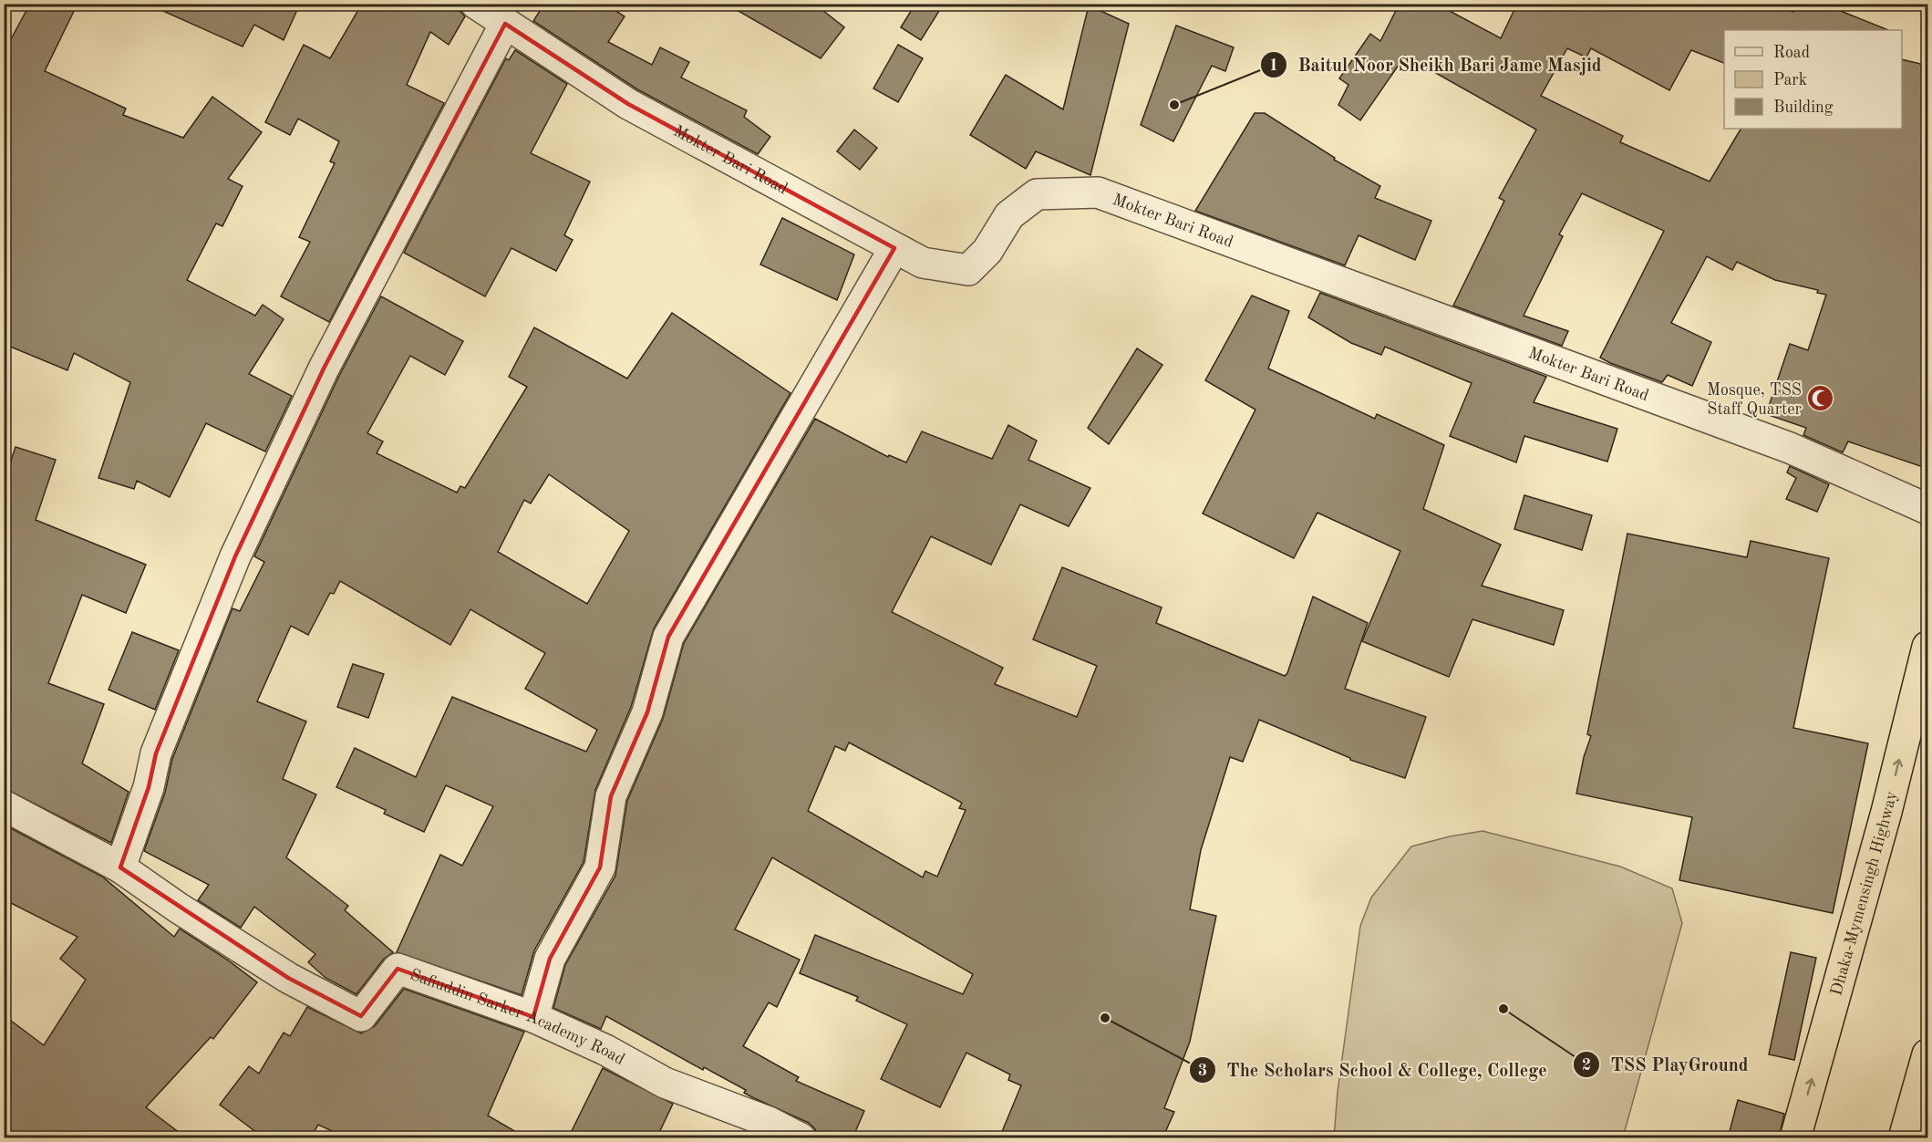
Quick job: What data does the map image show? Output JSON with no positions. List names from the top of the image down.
{
  "streets": {
    "highway": ["Dhaka-Mymensingh Highway"],
    "street": ["Mokter Bari Road", "Safiuddin Sarker Academy Road"]
  },
  "one_way": ["Dhaka-Mymensingh Highway"],
  "places": {
    "other": ["Baitul Noor Sheikh Bari Jame Masjid", "TSS PlayGround", "The Scholars School & College, College"],
    "mosque": ["Mosque, TSS Staff Quarter"]
  },
  "legend": ["Road", "Park", "Building"]
}
